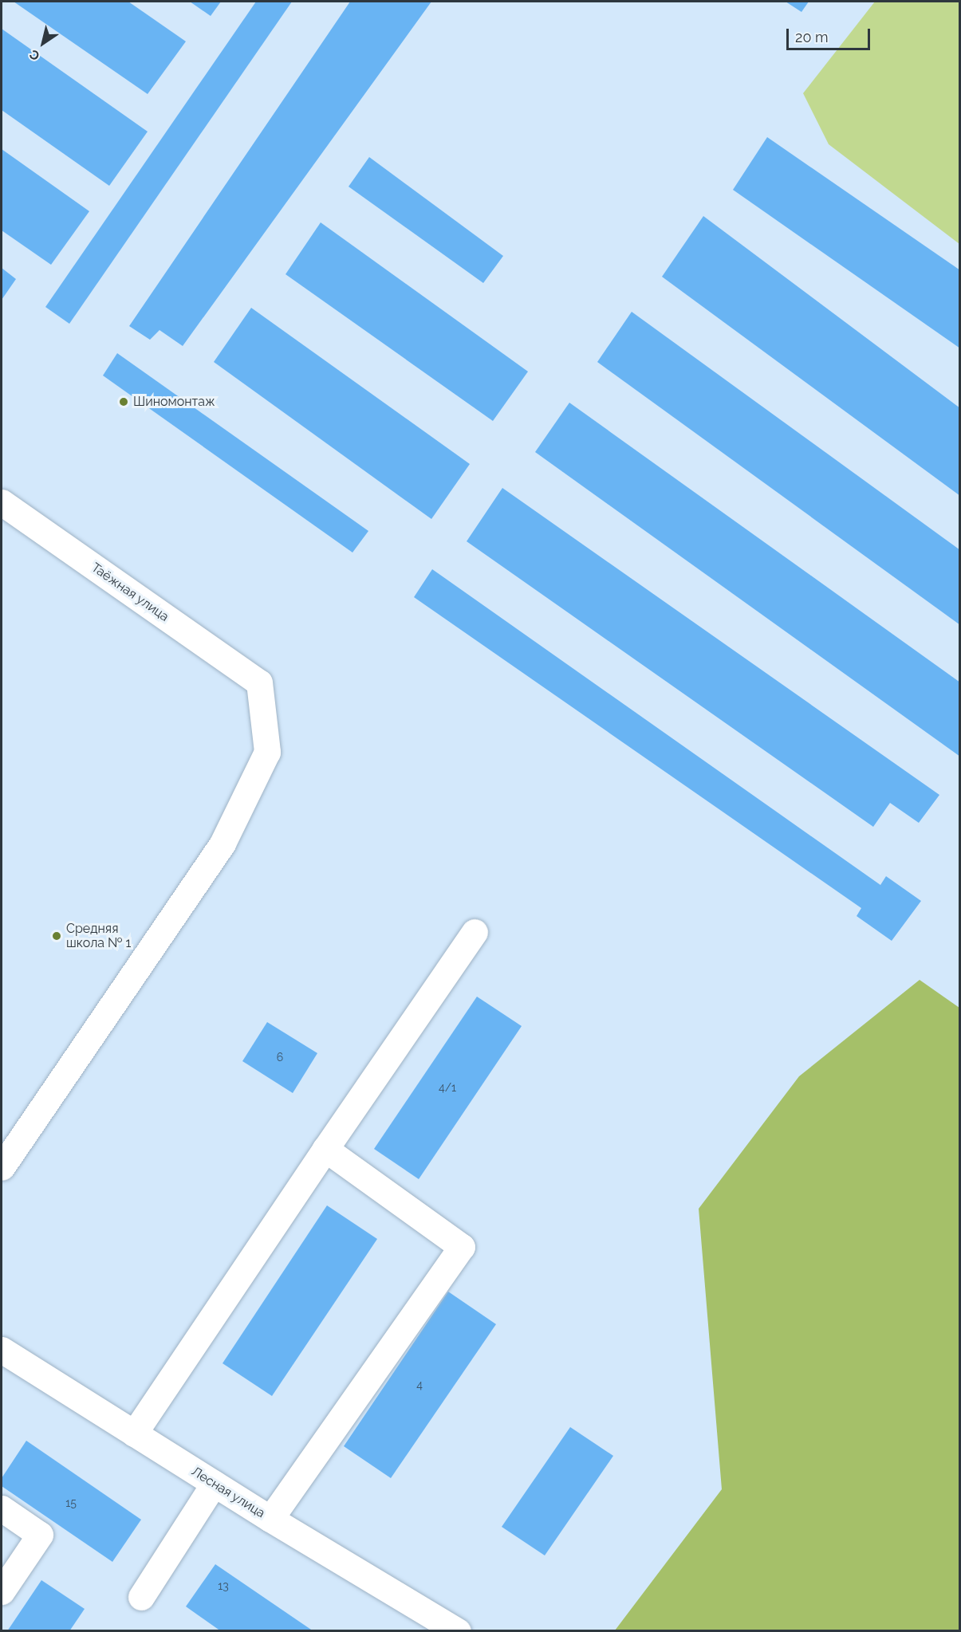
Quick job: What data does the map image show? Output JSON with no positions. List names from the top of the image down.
{
  "streets": {
    "street": ["Таёжная улица", "Лесная улица"]
  },
  "places": ["Шиномонтаж", "Средняя школа № 1"],
  "house_numbers": [
    "6",
    "4/1",
    "4",
    "15",
    "13"
  ],
  "scale_bar": "20 m",
  "north": "bottom left"
}
